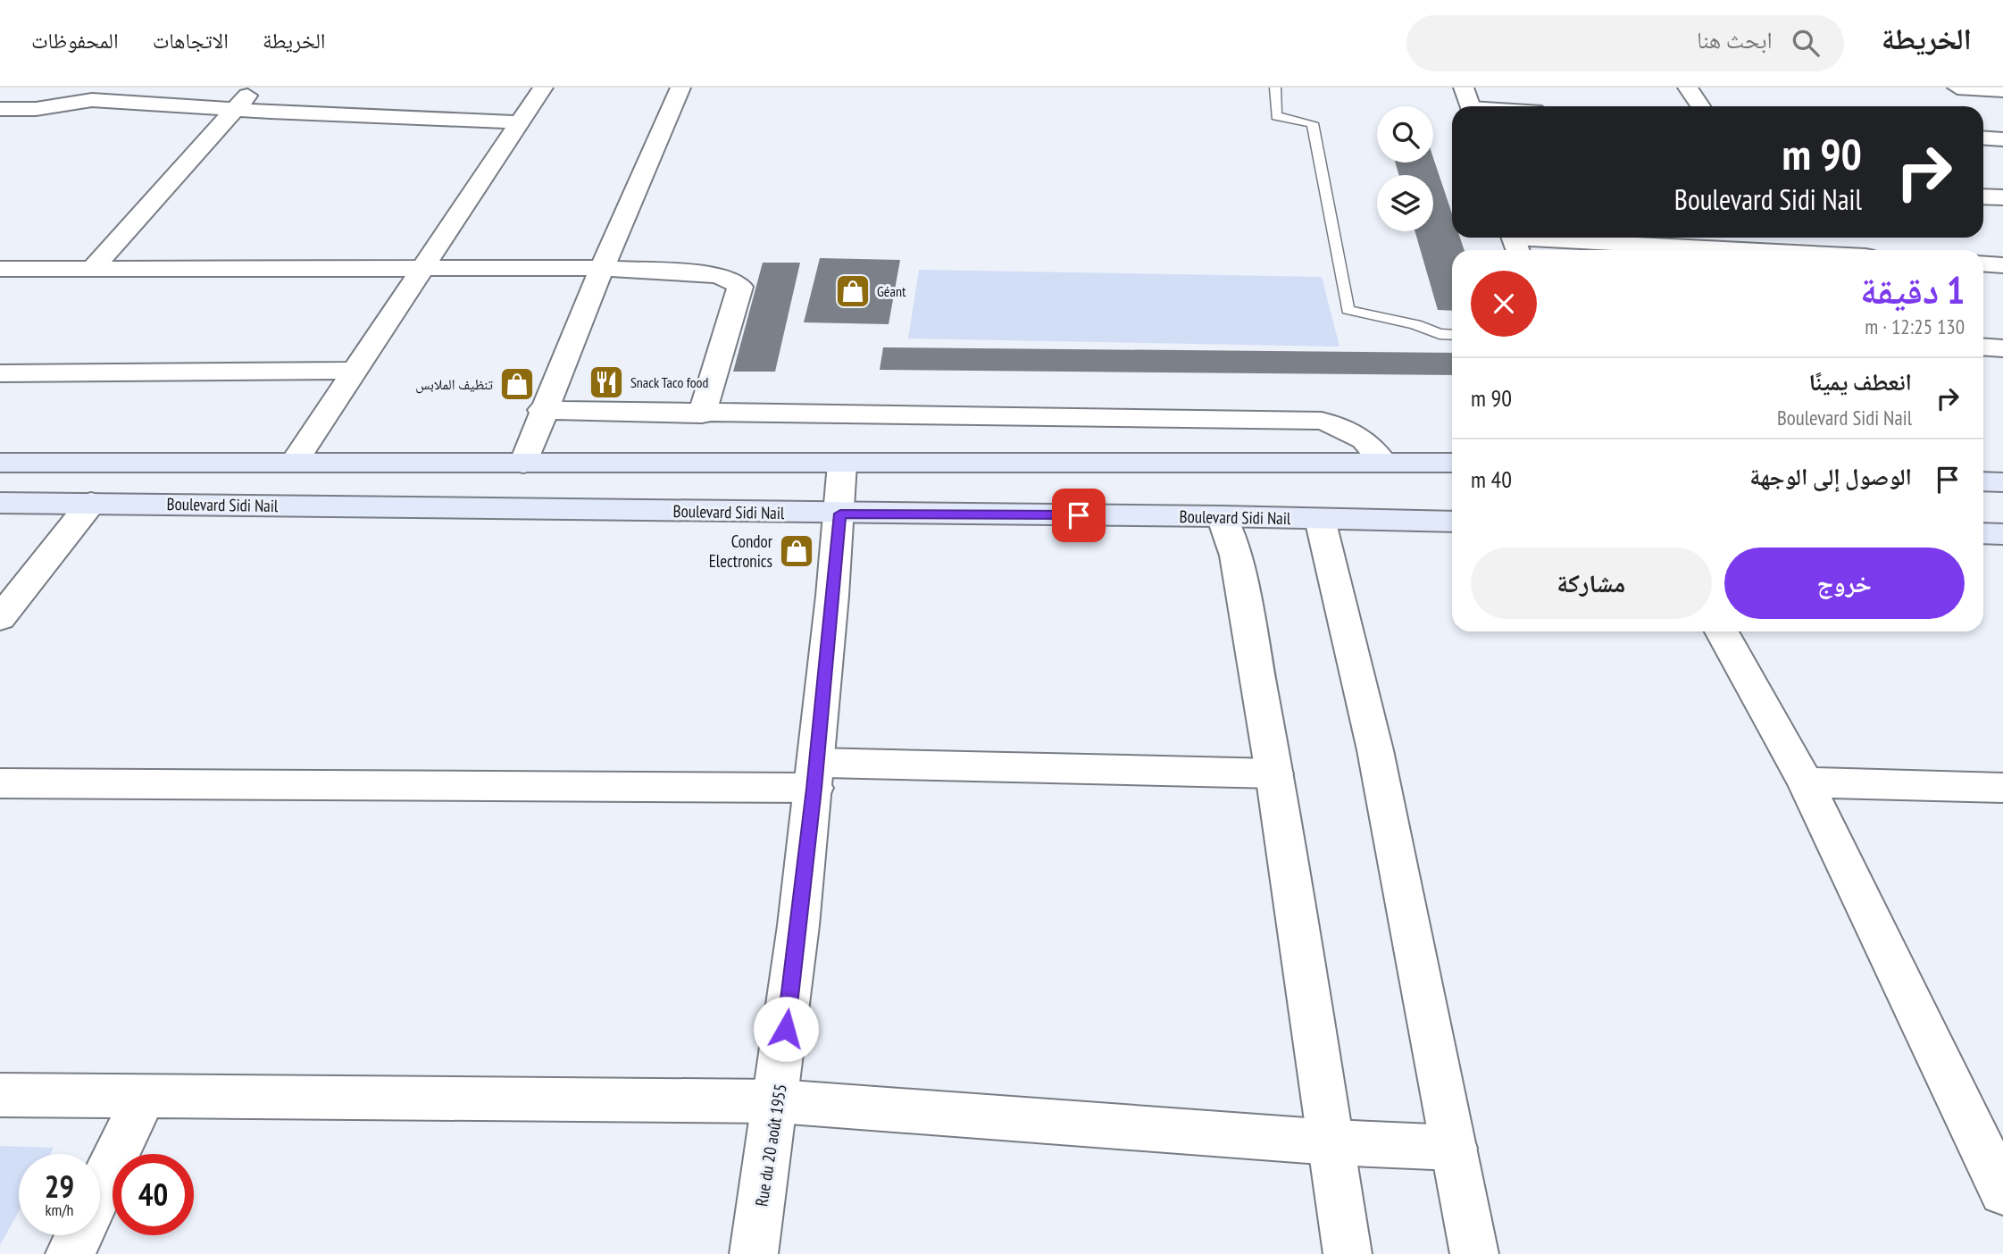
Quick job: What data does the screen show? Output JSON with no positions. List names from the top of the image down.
{
  "streets": {
    "main road": ["Boulevard Sidi Nail"],
    "street": ["Rue du 20 août 1955"]
  },
  "crossings": [
    ["Boulevard Sidi Nail", "Rue du 20 août 1955"]
  ],
  "places": {
    "shop": ["Géant", "تنظيف الملابس", "Condor Electronics"],
    "restaurant": ["Snack Taco food"]
  },
  "page": {
    "header": "الخريطة",
    "search": "ابحث هنا",
    "nav": ["الخريطة", "الاتجاهات", "المحفوظات"],
    "turn": ["90 m", "Boulevard Sidi Nail"],
    "heading": ["1 دقيقة", "130 m · 12:25"],
    "list": [
      {
        "name": "انعطف يمينًا",
        "note": "Boulevard Sidi Nail",
        "value": "90 m"
      },
      {
        "name": "الوصول إلى الوجهة",
        "value": "40 m"
      }
    ],
    "buttons": ["خروج", "مشاركة"],
    "speed": "29 km/h",
    "limit": "40"
  }
}
